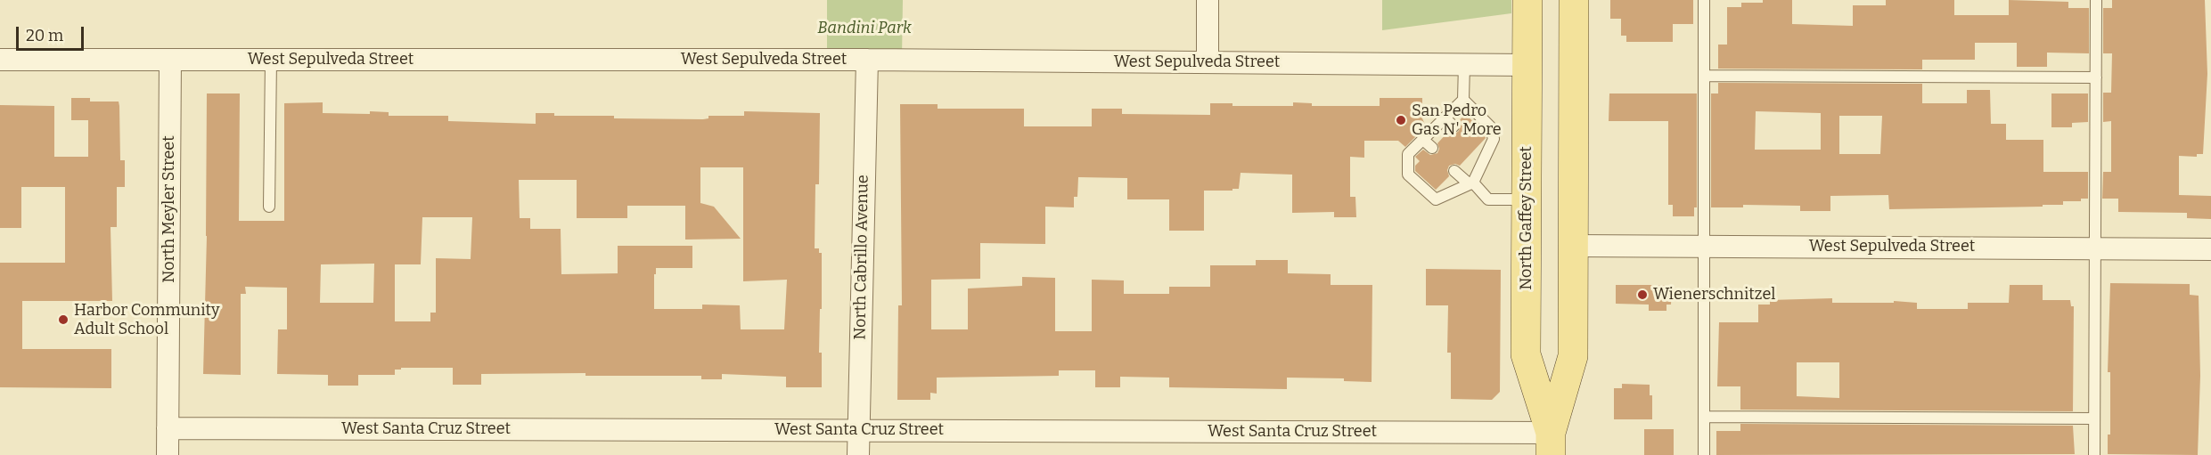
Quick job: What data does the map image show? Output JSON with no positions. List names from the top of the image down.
{
  "streets": {
    "main road": ["North Gaffey Street"],
    "street": [
      "West Sepulveda Street",
      "North Meyler Street",
      "North Cabrillo Avenue",
      "West Santa Cruz Street"
    ]
  },
  "crossings": [
    ["West Sepulveda Street", "North Meyler Street"],
    ["West Sepulveda Street", "North Gaffey Street"],
    ["West Sepulveda Street", "North Cabrillo Avenue"],
    ["North Meyler Street", "West Santa Cruz Street"],
    ["North Gaffey Street", "West Santa Cruz Street"],
    ["North Cabrillo Avenue", "West Santa Cruz Street"]
  ],
  "parks": ["Bandini Park"],
  "places": ["San Pedro Gas N' More", "Wienerschnitzel", "Harbor Community Adult School"],
  "scale_bar": "20 m"
}
